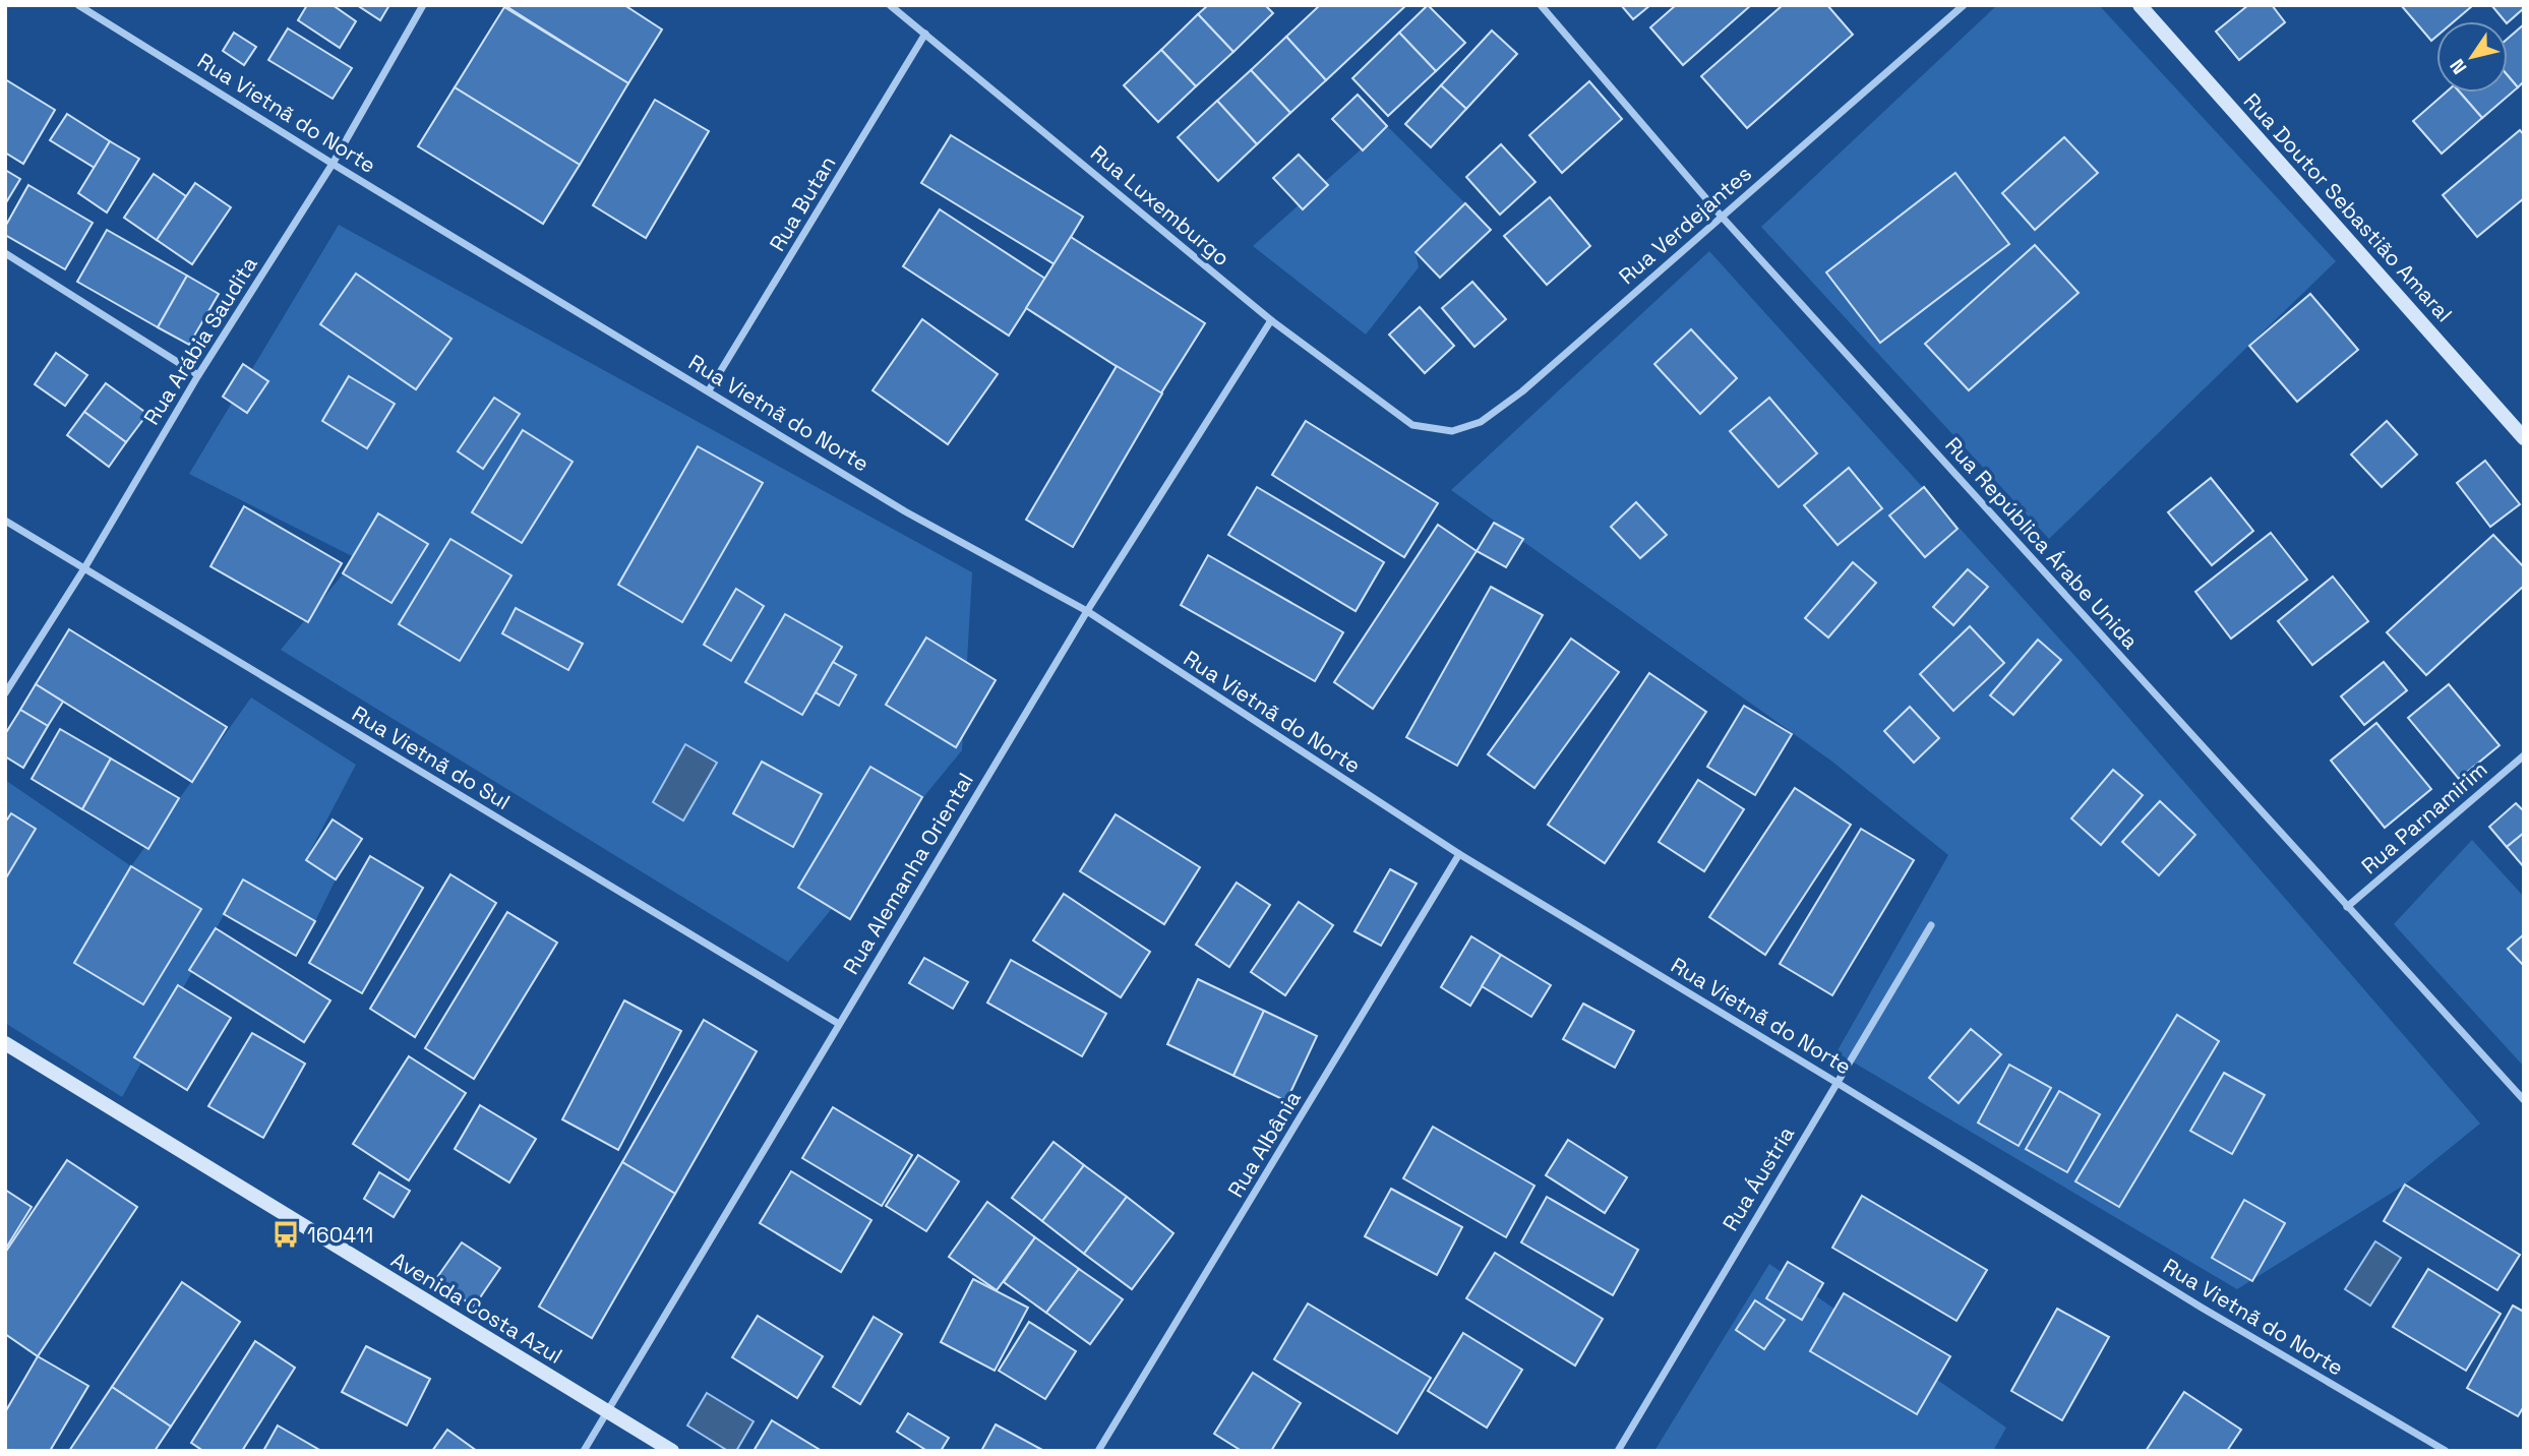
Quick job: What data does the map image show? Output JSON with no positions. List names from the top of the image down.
{
  "streets": {
    "street": [
      "Rua Vietnã do Norte",
      "Rua Butan",
      "Rua Luxemburgo",
      "Rua Doutor Sebastião Amaral",
      "Rua Verdejantes",
      "Rua Arábia Saudita",
      "Rua República Árabe Unida",
      "Rua Vietnã do Sul",
      "Rua Parnamirim",
      "Rua Alemanha Oriental",
      "Rua Albânia",
      "Rua Áustria",
      "Avenida Costa Azul"
    ]
  },
  "crossings": [
    ["Rua Vietnã do Norte", "Rua Butan"],
    ["Rua Vietnã do Norte", "Rua Arábia Saudita"],
    ["Rua Vietnã do Norte", "Rua Alemanha Oriental"],
    ["Rua Vietnã do Norte", "Rua Albânia"],
    ["Rua Vietnã do Norte", "Rua Áustria"],
    ["Rua Butan", "Rua Luxemburgo"],
    ["Rua Luxemburgo", "Rua Verdejantes"],
    ["Rua Luxemburgo", "Rua Alemanha Oriental"],
    ["Rua Verdejantes", "Rua República Árabe Unida"],
    ["Rua Arábia Saudita", "Rua Vietnã do Sul"],
    ["Rua República Árabe Unida", "Rua Parnamirim"],
    ["Rua Vietnã do Sul", "Rua Alemanha Oriental"],
    ["Rua Alemanha Oriental", "Avenida Costa Azul"]
  ],
  "places": {
    "bus stop": ["160411"]
  },
  "north": "bottom left"
}
